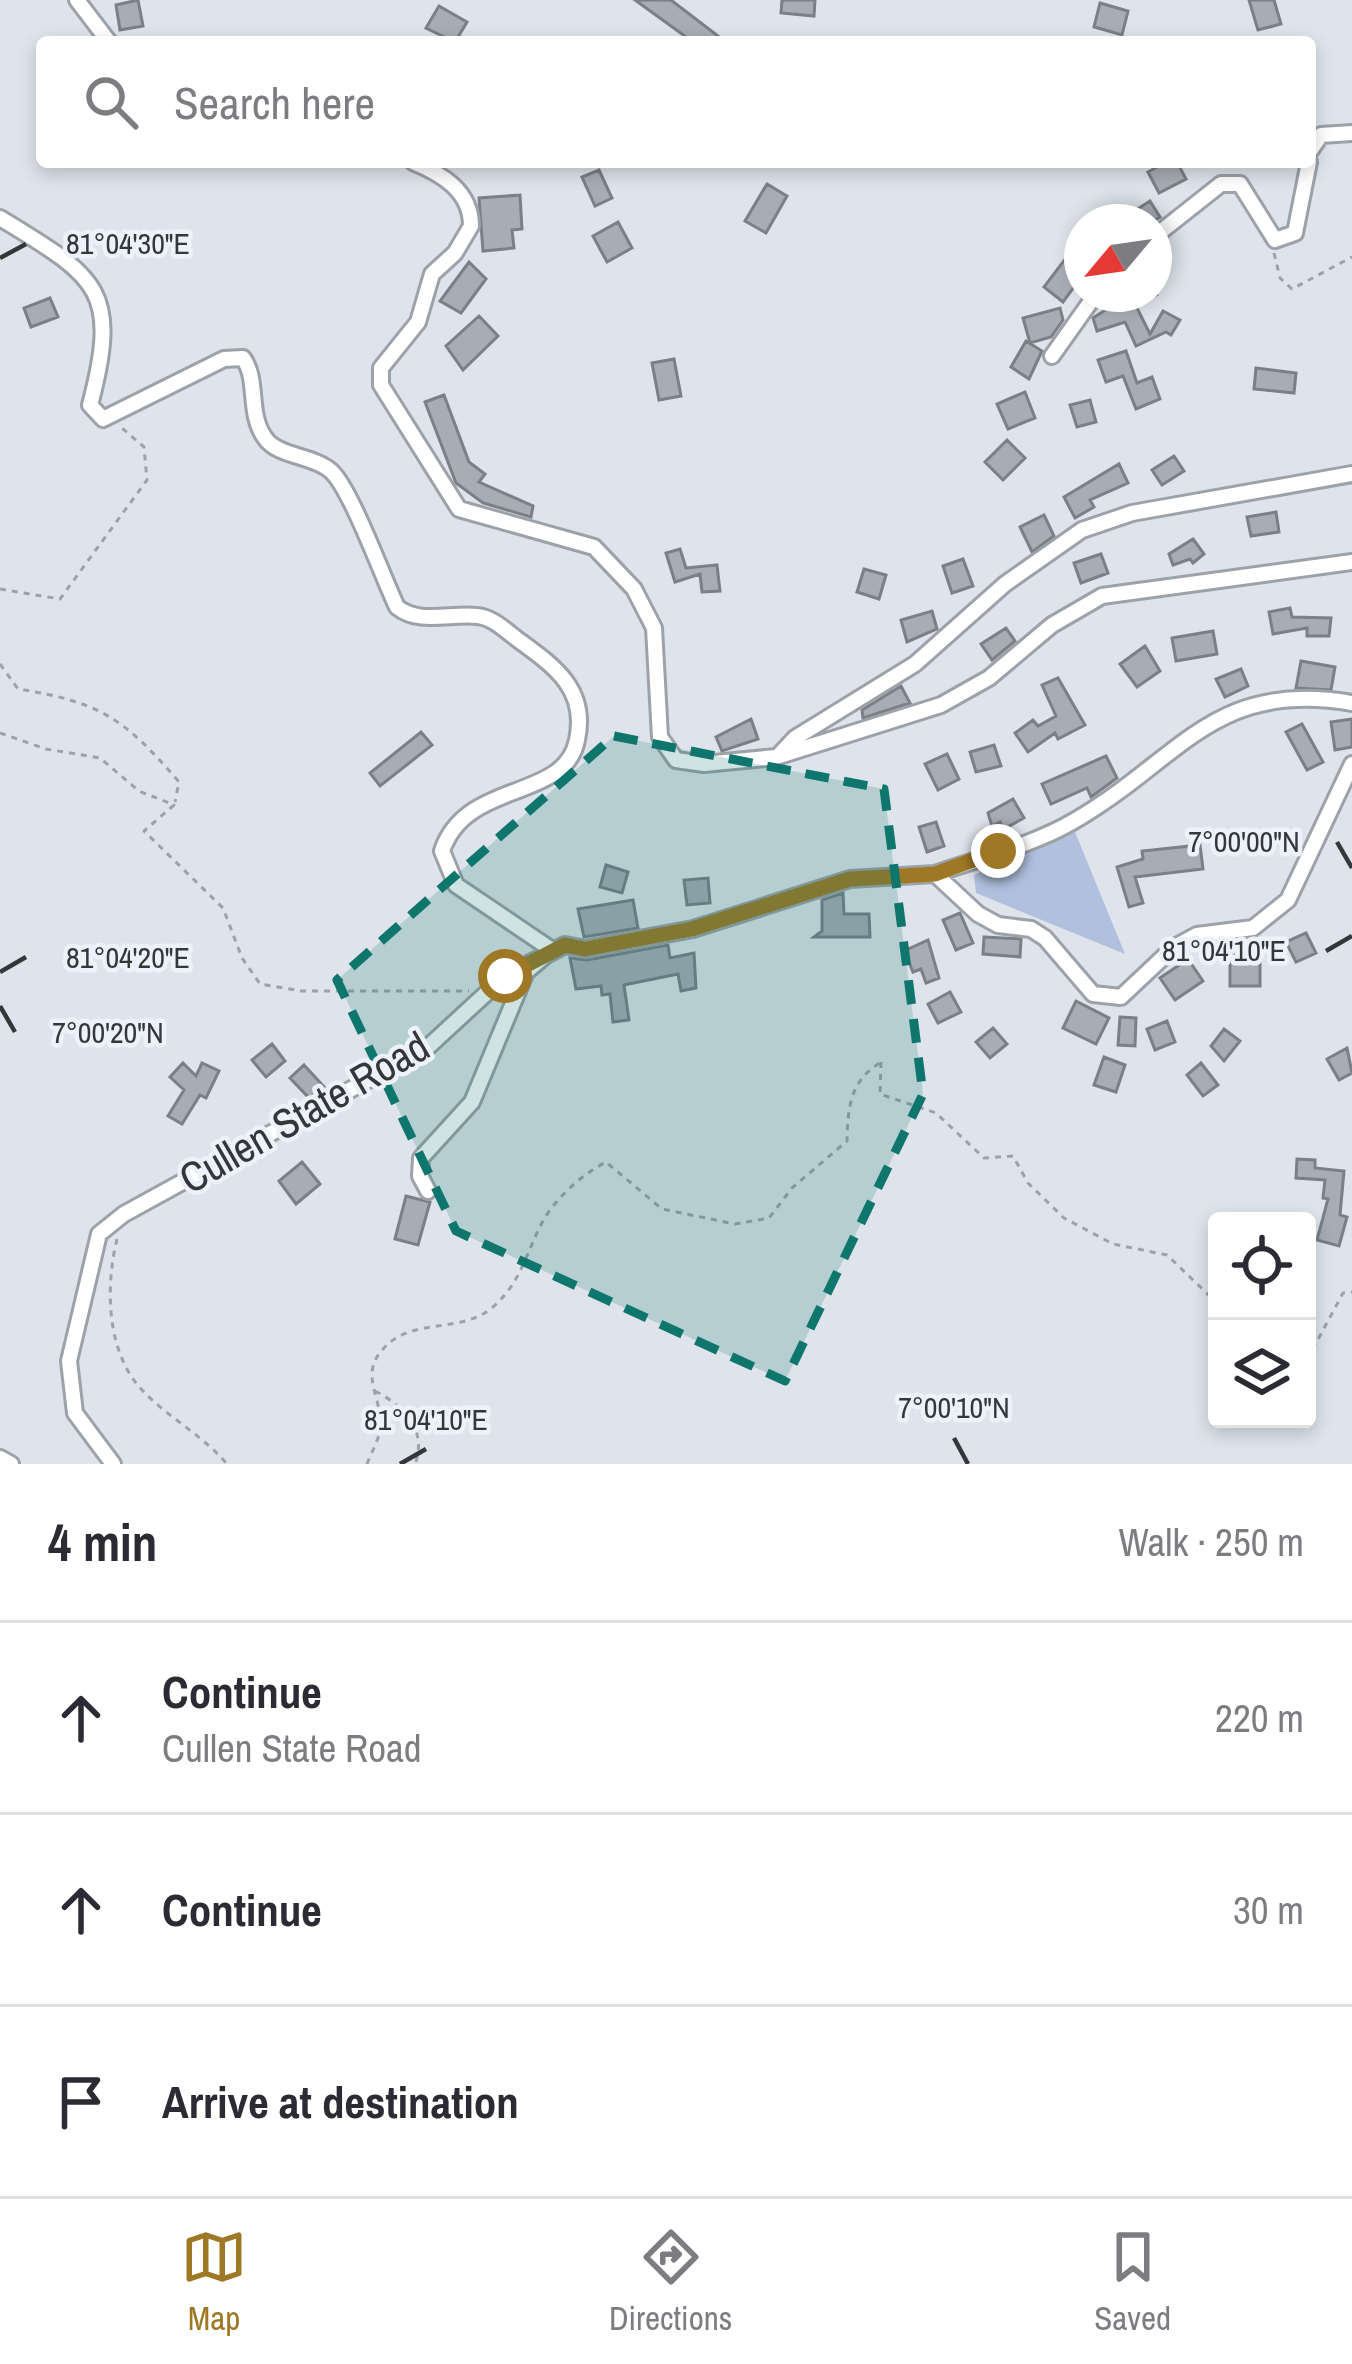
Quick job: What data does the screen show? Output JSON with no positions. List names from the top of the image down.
{
  "streets": {
    "street": ["Cullen State Road"]
  },
  "north": "bottom left",
  "page": {
    "search": "Search here",
    "heading": ["4 min", "Walk · 250 m"],
    "list": [
      ["Continue", "Cullen State Road", "220 m"],
      ["Continue", "30 m"],
      "Arrive at destination"
    ],
    "nav": ["Map", "Directions", "Saved"]
  },
  "coordinates": [
    "81°04'30\"E",
    "7°00'00\"N",
    "81°04'10\"E",
    "81°04'20\"E",
    "7°00'20\"N",
    "7°00'10\"N"
  ]
}
